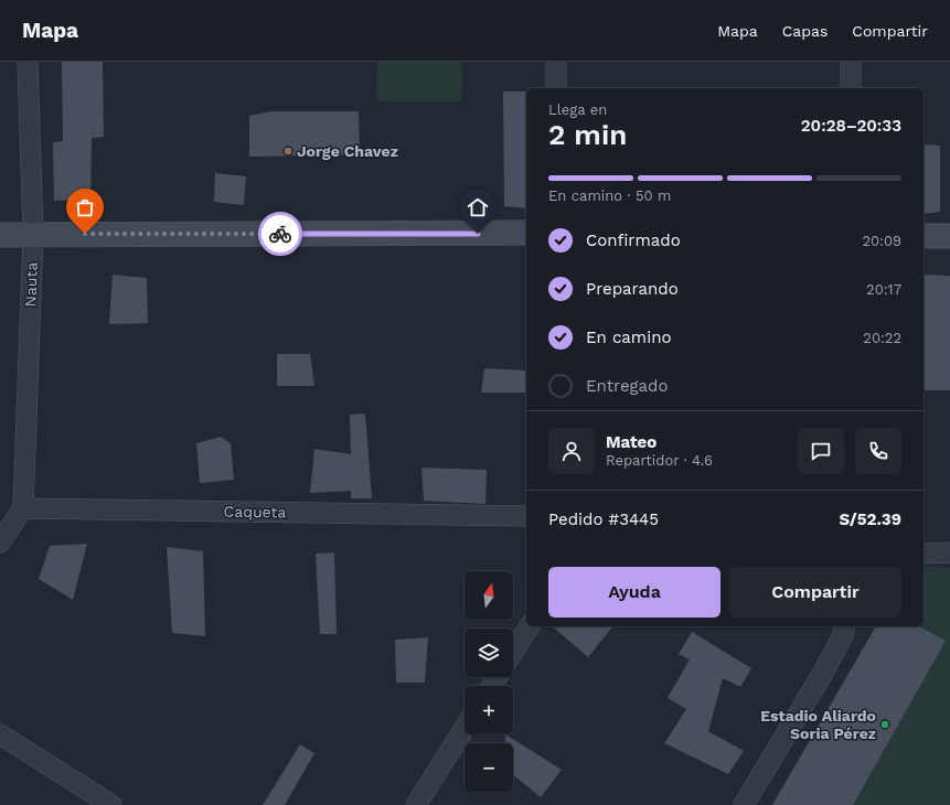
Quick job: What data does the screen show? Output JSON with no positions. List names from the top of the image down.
{
  "streets": {
    "street": ["Nauta", "Caqueta"]
  },
  "crossings": [
    ["Nauta", "Caqueta"]
  ],
  "places": ["Jorge Chavez", "Estadio Aliardo Soria Pérez"],
  "north": "top",
  "page": {
    "header": "Mapa",
    "nav": ["Mapa", "Capas", "Compartir"],
    "heading": ["2 min", "Llega en", "20:28–20:33"],
    "panel": [
      "Mateo",
      "Repartidor · 4.6",
      "Pedido #3445",
      "S/52.39"
    ],
    "bar": "En camino · 50 m",
    "list": [
      ["Confirmado", "20:09"],
      ["Preparando", "20:17"],
      ["En camino", "20:22"],
      "Entregado"
    ],
    "buttons": ["Ayuda", "Compartir"],
    "map_buttons": ["+", "−"]
  }
}
